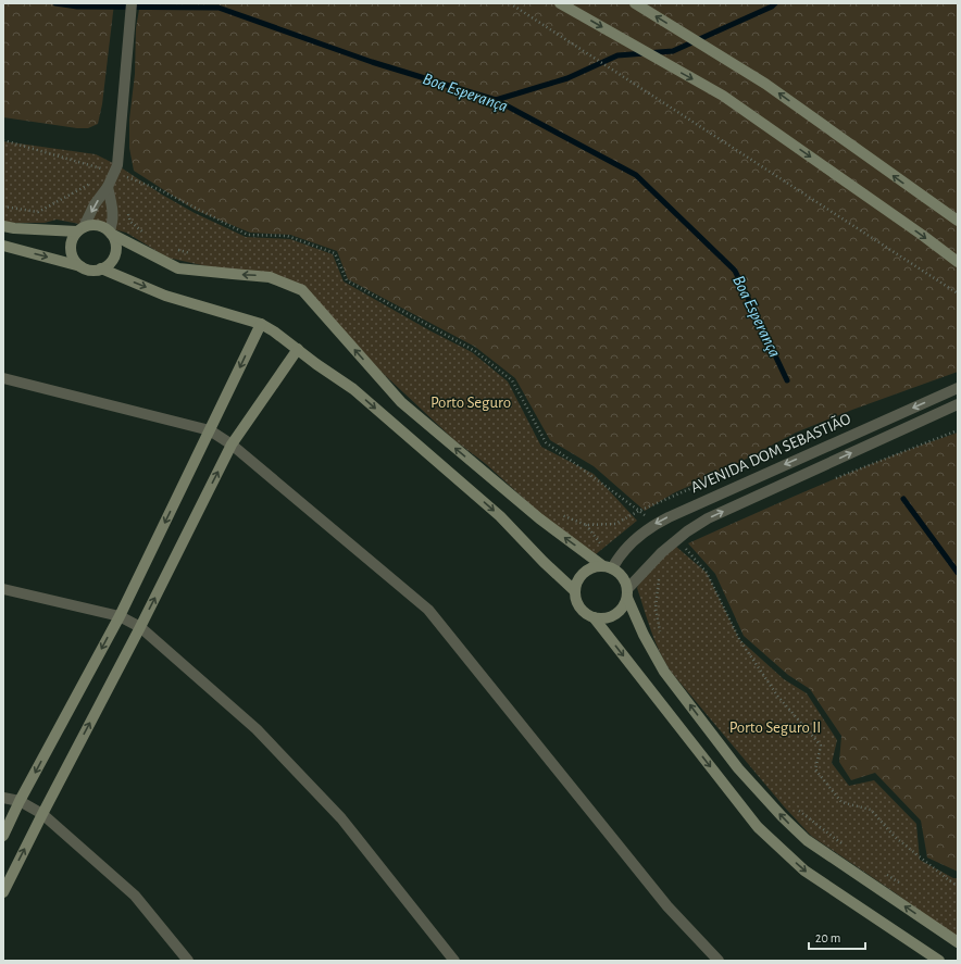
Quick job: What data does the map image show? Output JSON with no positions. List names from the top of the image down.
{
  "streets": {
    "street": ["AVENIDA DOM SEBASTIÃO"]
  },
  "water": ["Boa Esperança"],
  "parks": ["Porto Seguro", "Porto Seguro II"],
  "scale_bar": "20 m"
}
